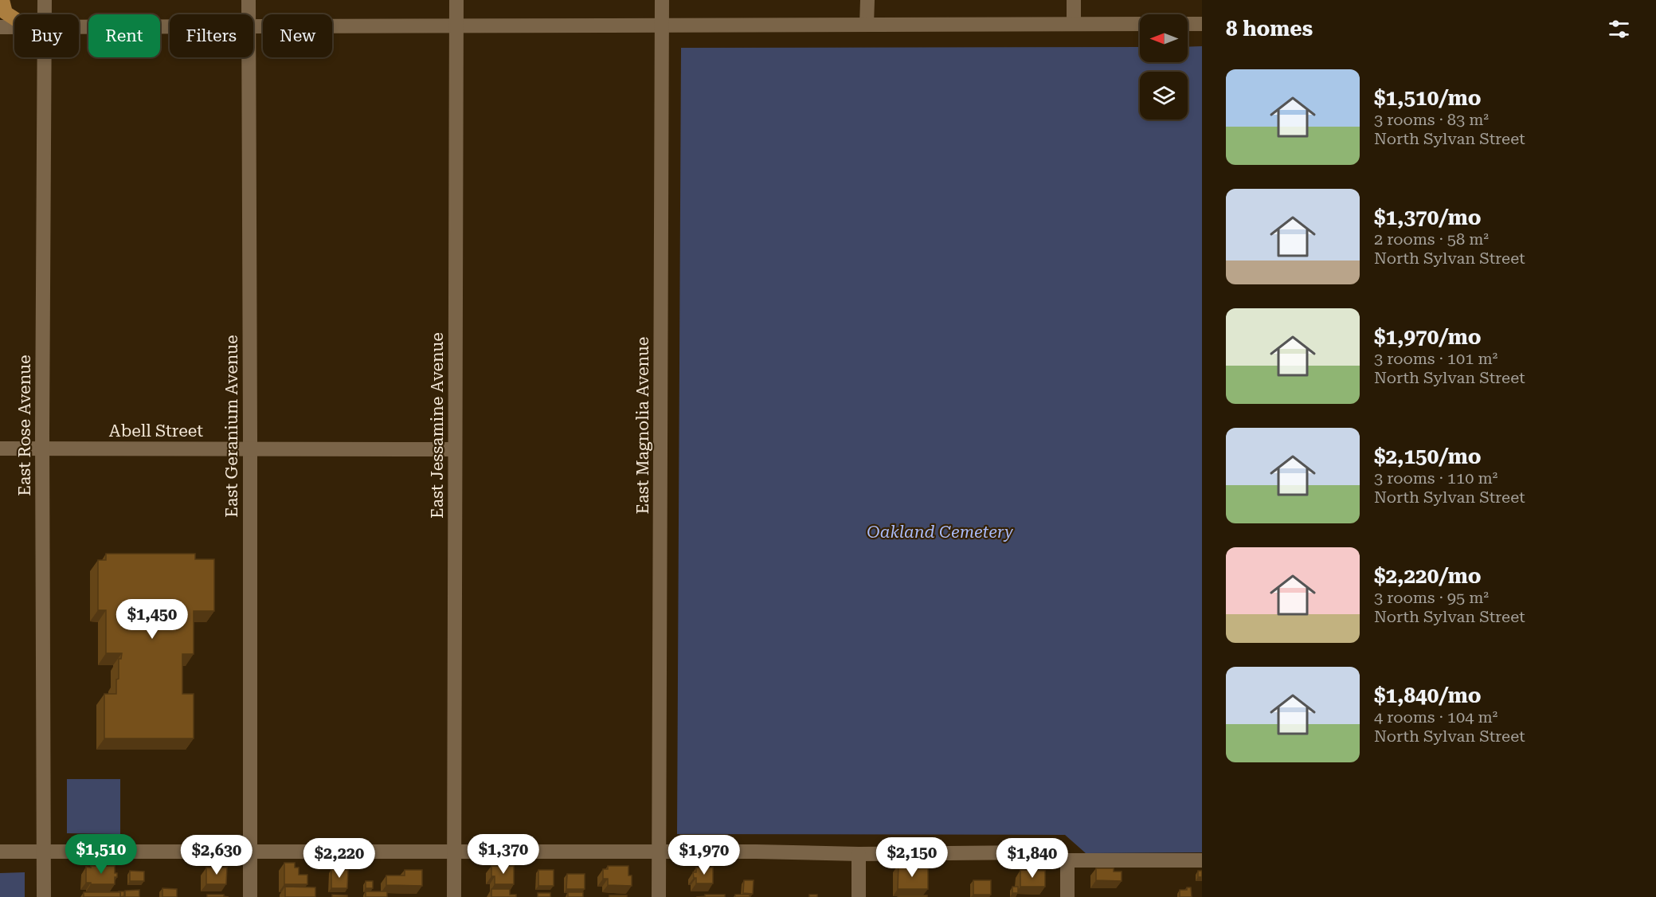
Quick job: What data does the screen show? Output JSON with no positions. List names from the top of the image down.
{
  "streets": {
    "street": [
      "East Rose Avenue",
      "East Jessamine Avenue",
      "East Magnolia Avenue",
      "East Geranium Avenue",
      "Abell Street"
    ]
  },
  "crossings": [
    ["East Rose Avenue", "Abell Street"],
    ["East Jessamine Avenue", "Abell Street"],
    ["East Geranium Avenue", "Abell Street"]
  ],
  "parks": ["Oakland Cemetery"],
  "north": "left",
  "page": {
    "heading": "8 homes",
    "chip": [
      "Buy",
      "Rent",
      "Filters",
      "New"
    ],
    "list": [
      {
        "name": "$1,510/mo",
        "note": "3 rooms · 83 m² · North Sylvan Street"
      },
      {
        "name": "$1,370/mo",
        "note": "2 rooms · 58 m² · North Sylvan Street"
      },
      {
        "name": "$1,970/mo",
        "note": "3 rooms · 101 m² · North Sylvan Street"
      },
      {
        "name": "$2,150/mo",
        "note": "3 rooms · 110 m² · North Sylvan Street"
      },
      {
        "name": "$2,220/mo",
        "note": "3 rooms · 95 m² · North Sylvan Street"
      },
      {
        "name": "$1,840/mo",
        "note": "4 rooms · 104 m² · North Sylvan Street"
      }
    ],
    "price": [
      "$1,450",
      "$1,510",
      "$1,370",
      "$2,630",
      "$1,970",
      "$2,150",
      "$2,220",
      "$1,840"
    ]
  }
}
